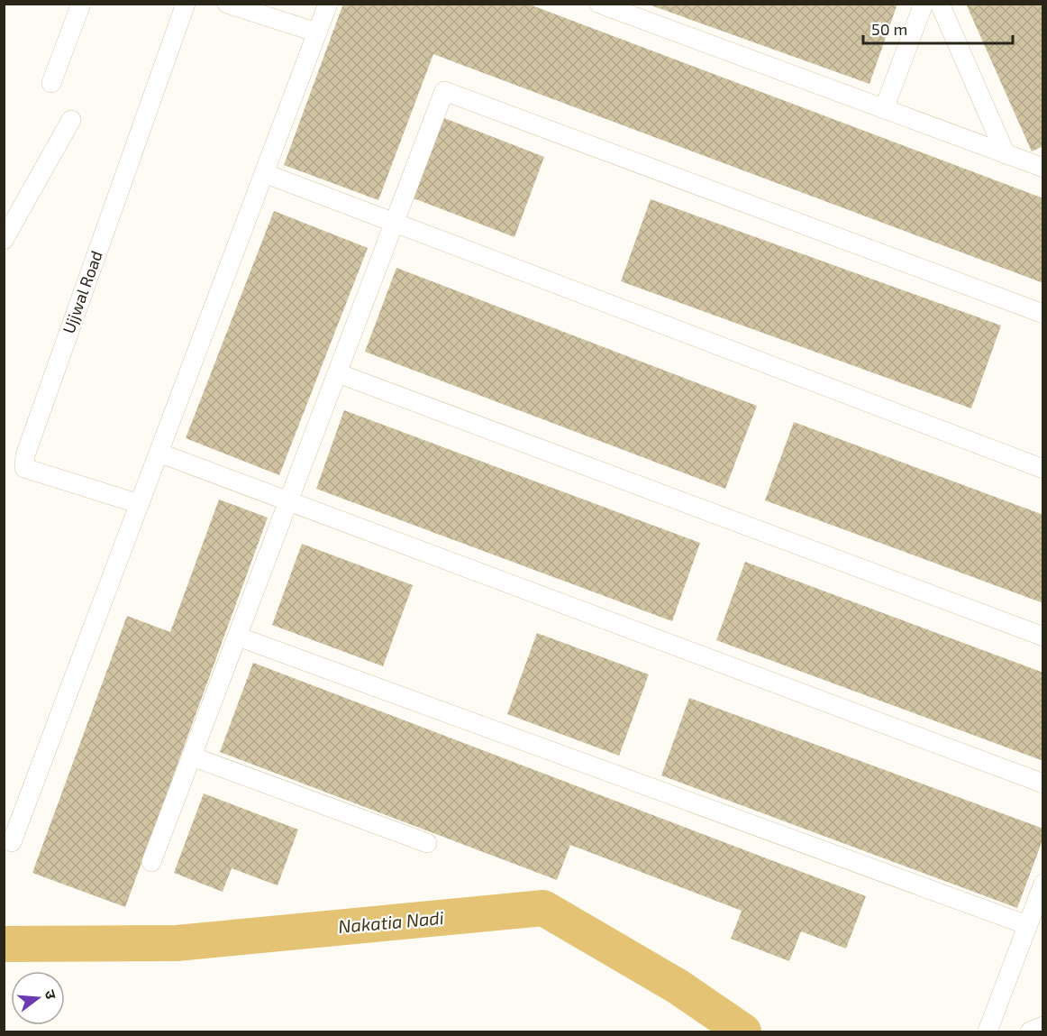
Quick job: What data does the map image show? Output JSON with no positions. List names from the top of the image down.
{
  "streets": {
    "street": ["Ujjwal Road"]
  },
  "water": ["Nakatia Nadi"],
  "scale_bar": "50 m",
  "north": "right"
}
